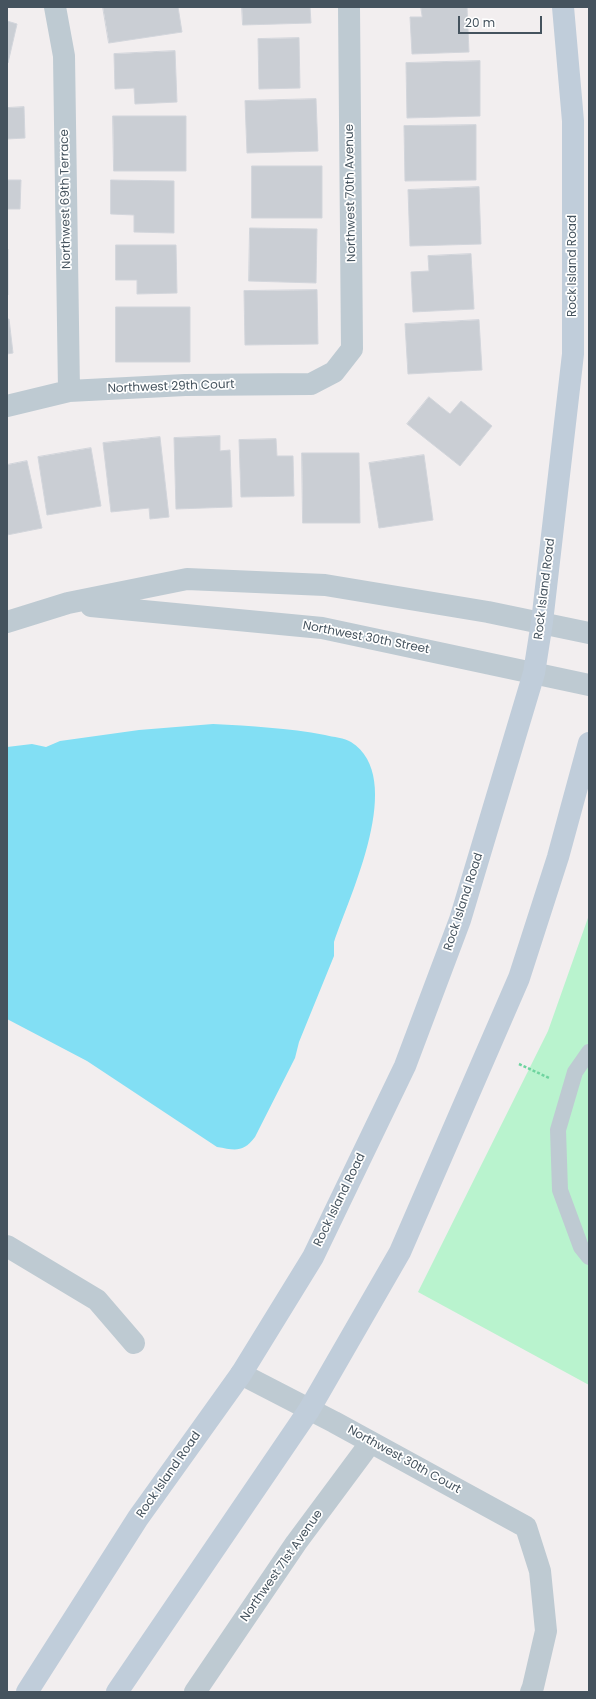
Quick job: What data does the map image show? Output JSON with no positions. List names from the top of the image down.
{
  "streets": {
    "main road": ["Rock Island Road"],
    "street": [
      "Northwest 70th Avenue",
      "Northwest 69th Terrace",
      "Northwest 29th Court",
      "Northwest 30th Street",
      "Northwest 30th Court",
      "Northwest 71st Avenue"
    ]
  },
  "crossings": [
    ["Northwest 70th Avenue", "Northwest 29th Court"],
    ["Northwest 69th Terrace", "Northwest 29th Court"],
    ["Rock Island Road", "Northwest 30th Street"],
    ["Rock Island Road", "Northwest 30th Court"],
    ["Northwest 30th Court", "Northwest 71st Avenue"]
  ],
  "scale_bar": "20 m"
}
